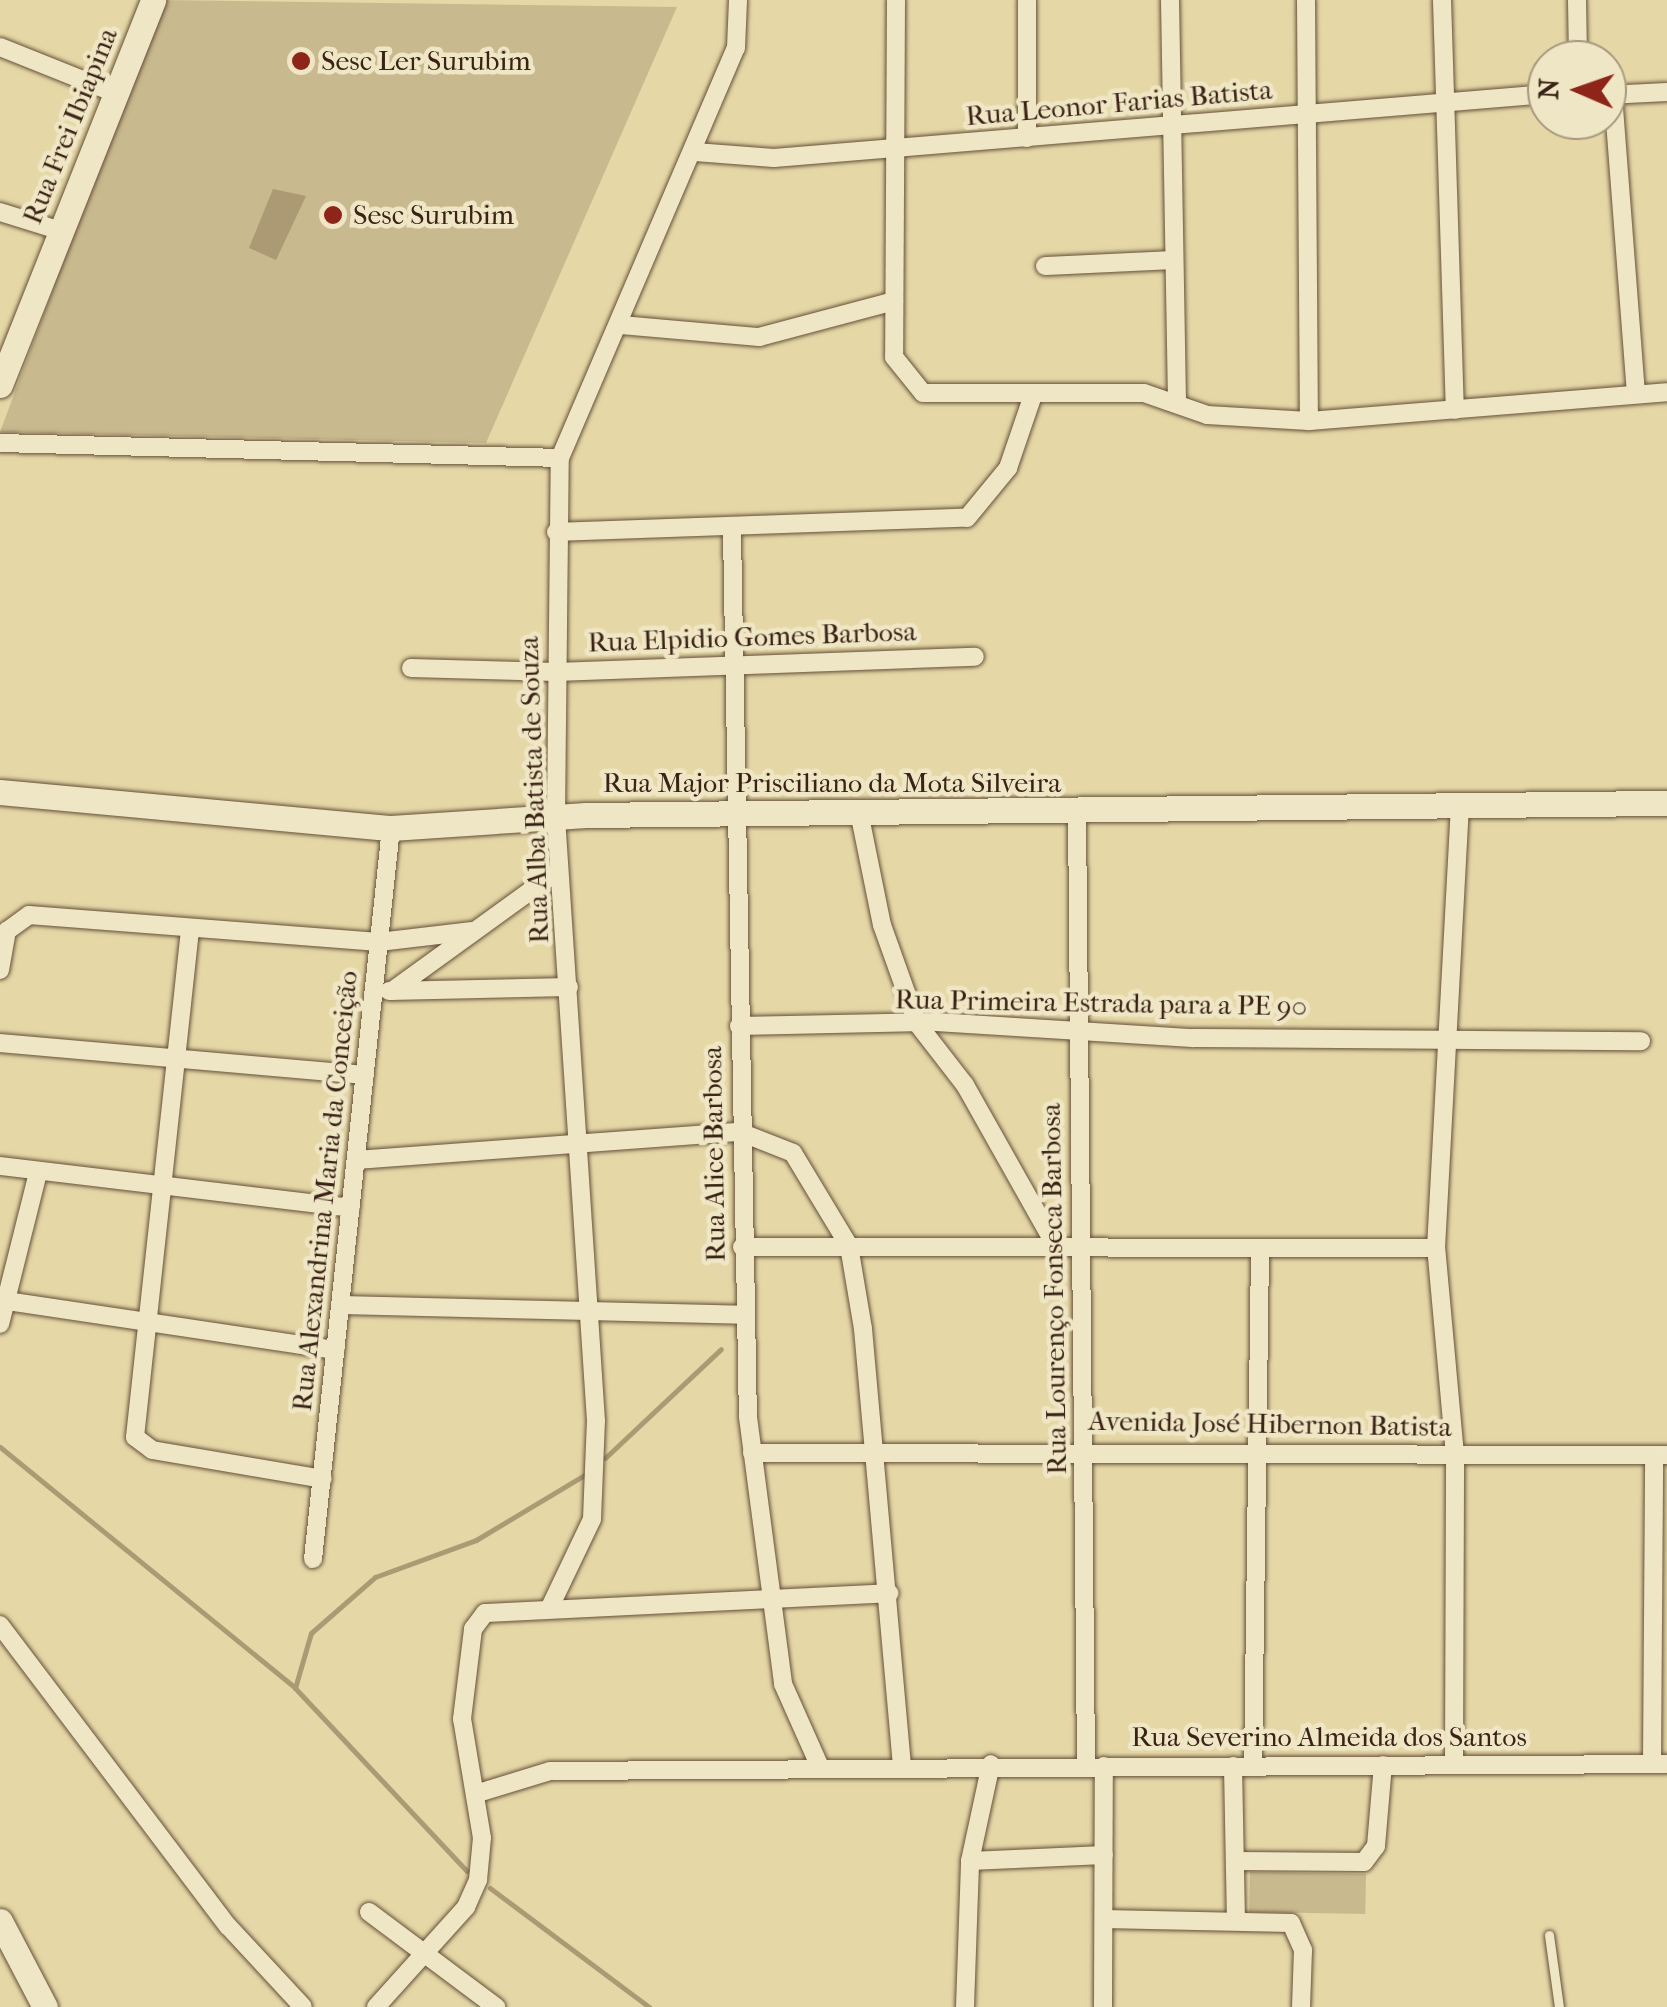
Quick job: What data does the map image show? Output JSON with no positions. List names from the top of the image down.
{
  "streets": {
    "main road": ["Rua Frei Ibiapina", "Rua Major Prisciliano da Mota Silveira"],
    "street": [
      "Rua Leonor Farias Batista",
      "Rua Elpidio Gomes Barbosa",
      "Rua Alba Batista de Souza",
      "Rua Primeira Estrada para a PE 90",
      "Rua Alice Barbosa",
      "Rua Alexandrina Maria da Conceição",
      "Rua Lourenço Fonseca Barbosa",
      "Avenida José Hibernon Batista",
      "Rua Severino Almeida dos Santos"
    ]
  },
  "crossings": [
    ["Rua Leonor Farias Batista", "Rua Alba Batista de Souza"],
    ["Rua Elpidio Gomes Barbosa", "Rua Alba Batista de Souza"],
    ["Rua Elpidio Gomes Barbosa", "Rua Alice Barbosa"],
    ["Rua Major Prisciliano da Mota Silveira", "Rua Alba Batista de Souza"],
    ["Rua Major Prisciliano da Mota Silveira", "Rua Alice Barbosa"],
    ["Rua Major Prisciliano da Mota Silveira", "Rua Alexandrina Maria da Conceição"],
    ["Rua Major Prisciliano da Mota Silveira", "Rua Lourenço Fonseca Barbosa"],
    ["Rua Primeira Estrada para a PE 90", "Rua Alice Barbosa"],
    ["Rua Primeira Estrada para a PE 90", "Rua Lourenço Fonseca Barbosa"],
    ["Rua Alice Barbosa", "Avenida José Hibernon Batista"],
    ["Rua Alice Barbosa", "Rua Severino Almeida dos Santos"],
    ["Rua Lourenço Fonseca Barbosa", "Avenida José Hibernon Batista"],
    ["Rua Lourenço Fonseca Barbosa", "Rua Severino Almeida dos Santos"]
  ],
  "places": ["Sesc Ler Surubim", "Sesc Surubim"],
  "north": "left"
}
